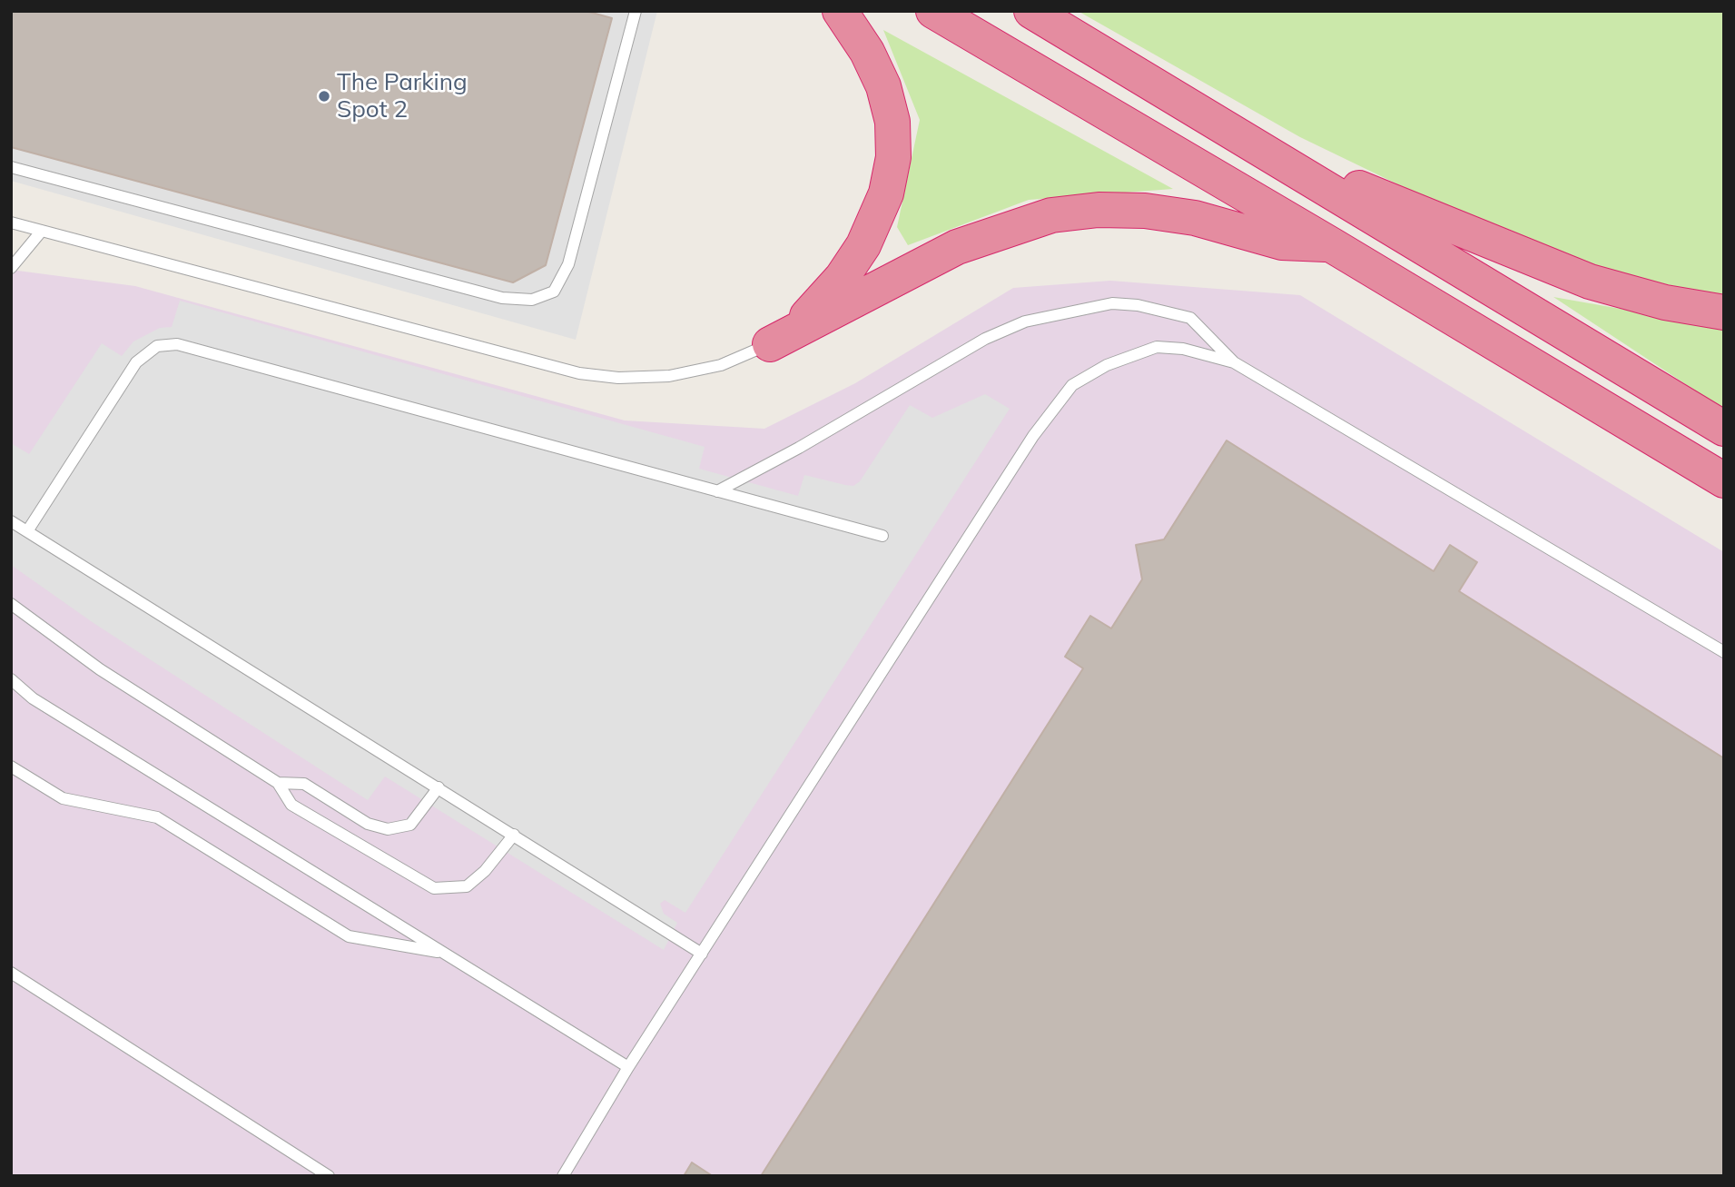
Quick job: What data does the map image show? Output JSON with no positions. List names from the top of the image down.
{
  "places": ["The Parking Spot 2"]
}
